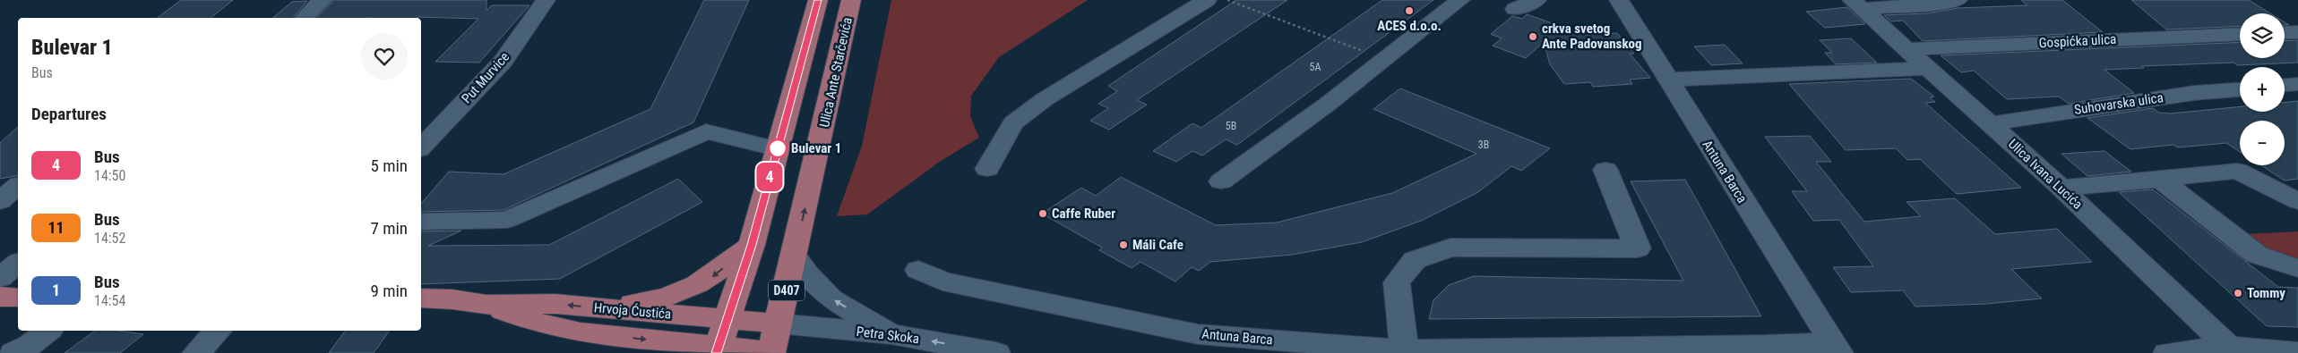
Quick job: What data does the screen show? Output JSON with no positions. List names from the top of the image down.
{
  "streets": {
    "main road": ["Ulica Ante Starčevića", "D407", "Hrvoja Ćustića"],
    "street": [
      "Gospićka ulica",
      "Put Murvice",
      "Suhovarska ulica",
      "Antuna Barca",
      "Ulica Ivana Lucića",
      "Petra Skoka"
    ]
  },
  "crossings": [
    ["Gospićka ulica", "Ulica Ivana Lucića"],
    ["Ulica Ante Starčevića", "Hrvoja Ćustića"],
    ["Ulica Ante Starčevića", "Petra Skoka"],
    ["Suhovarska ulica", "Ulica Ivana Lucića"],
    ["Hrvoja Ćustića", "Petra Skoka"]
  ],
  "one_way": ["Petra Skoka"],
  "places": [
    "ACES d.o.o.",
    "crkva svetog Ante Padovanskog",
    "Bulevar 1",
    "Caffe Ruber",
    "Máli Cafe",
    "Tommy"
  ],
  "lines": ["bus line 4"],
  "house_numbers": ["5A", "5B", "3B"],
  "page": {
    "on_map": "4",
    "map_buttons": ["+", "−"],
    "heading": [
      ["Bulevar 1", "Bus"],
      "Departures"
    ],
    "list": [
      {
        "mark": "4",
        "name": "Bus",
        "note": "14:50",
        "value": "5 min"
      },
      {
        "mark": "11",
        "name": "Bus",
        "note": "14:52",
        "value": "7 min"
      },
      {
        "mark": "1",
        "name": "Bus",
        "note": "14:54",
        "value": "9 min"
      }
    ]
  }
}
